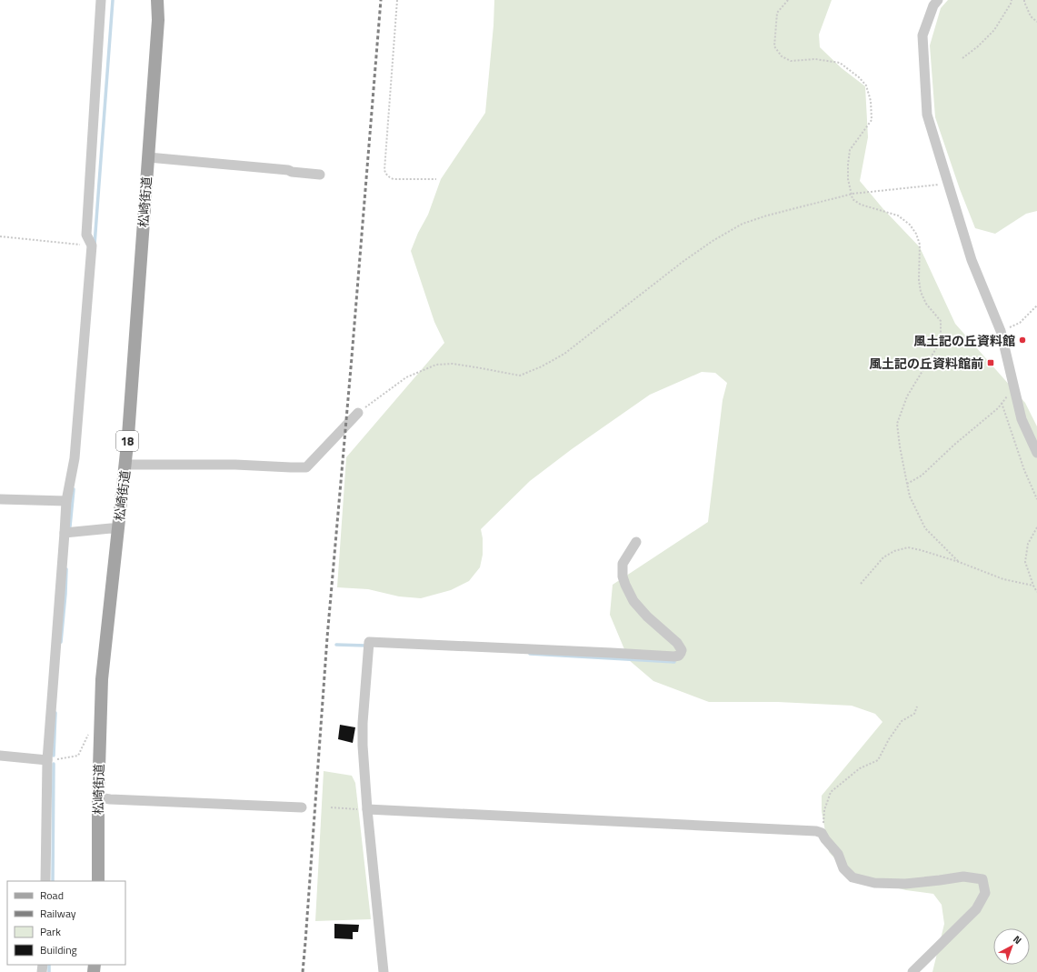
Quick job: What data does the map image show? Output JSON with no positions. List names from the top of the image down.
{
  "streets": {
    "main road": ["松崎街道", "18"]
  },
  "places": {
    "other": ["風土記の丘資料館"],
    "transit": ["風土記の丘資料館前"]
  },
  "legend": [
    "Road",
    "Railway",
    "Park",
    "Building"
  ],
  "north": "top right"
}
